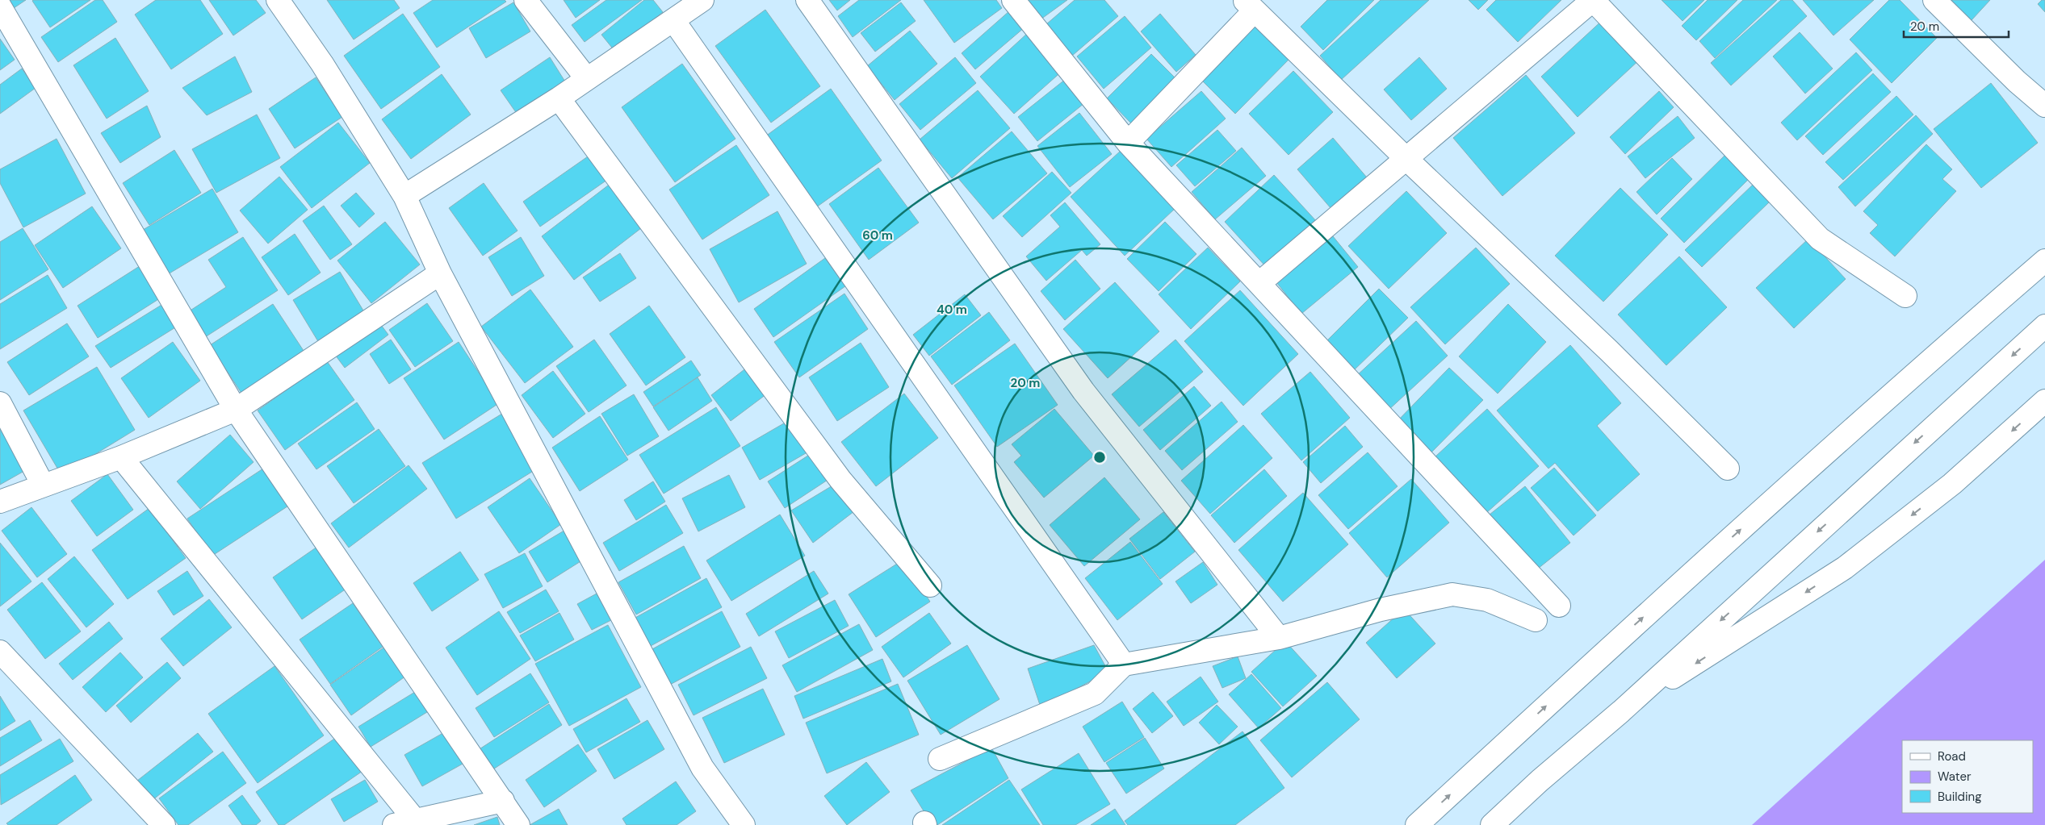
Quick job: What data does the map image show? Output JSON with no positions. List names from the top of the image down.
{
  "legend": ["Road", "Water", "Building"],
  "scale_bar": "20 m",
  "rings": ["60 m", "40 m", "20 m"]
}
